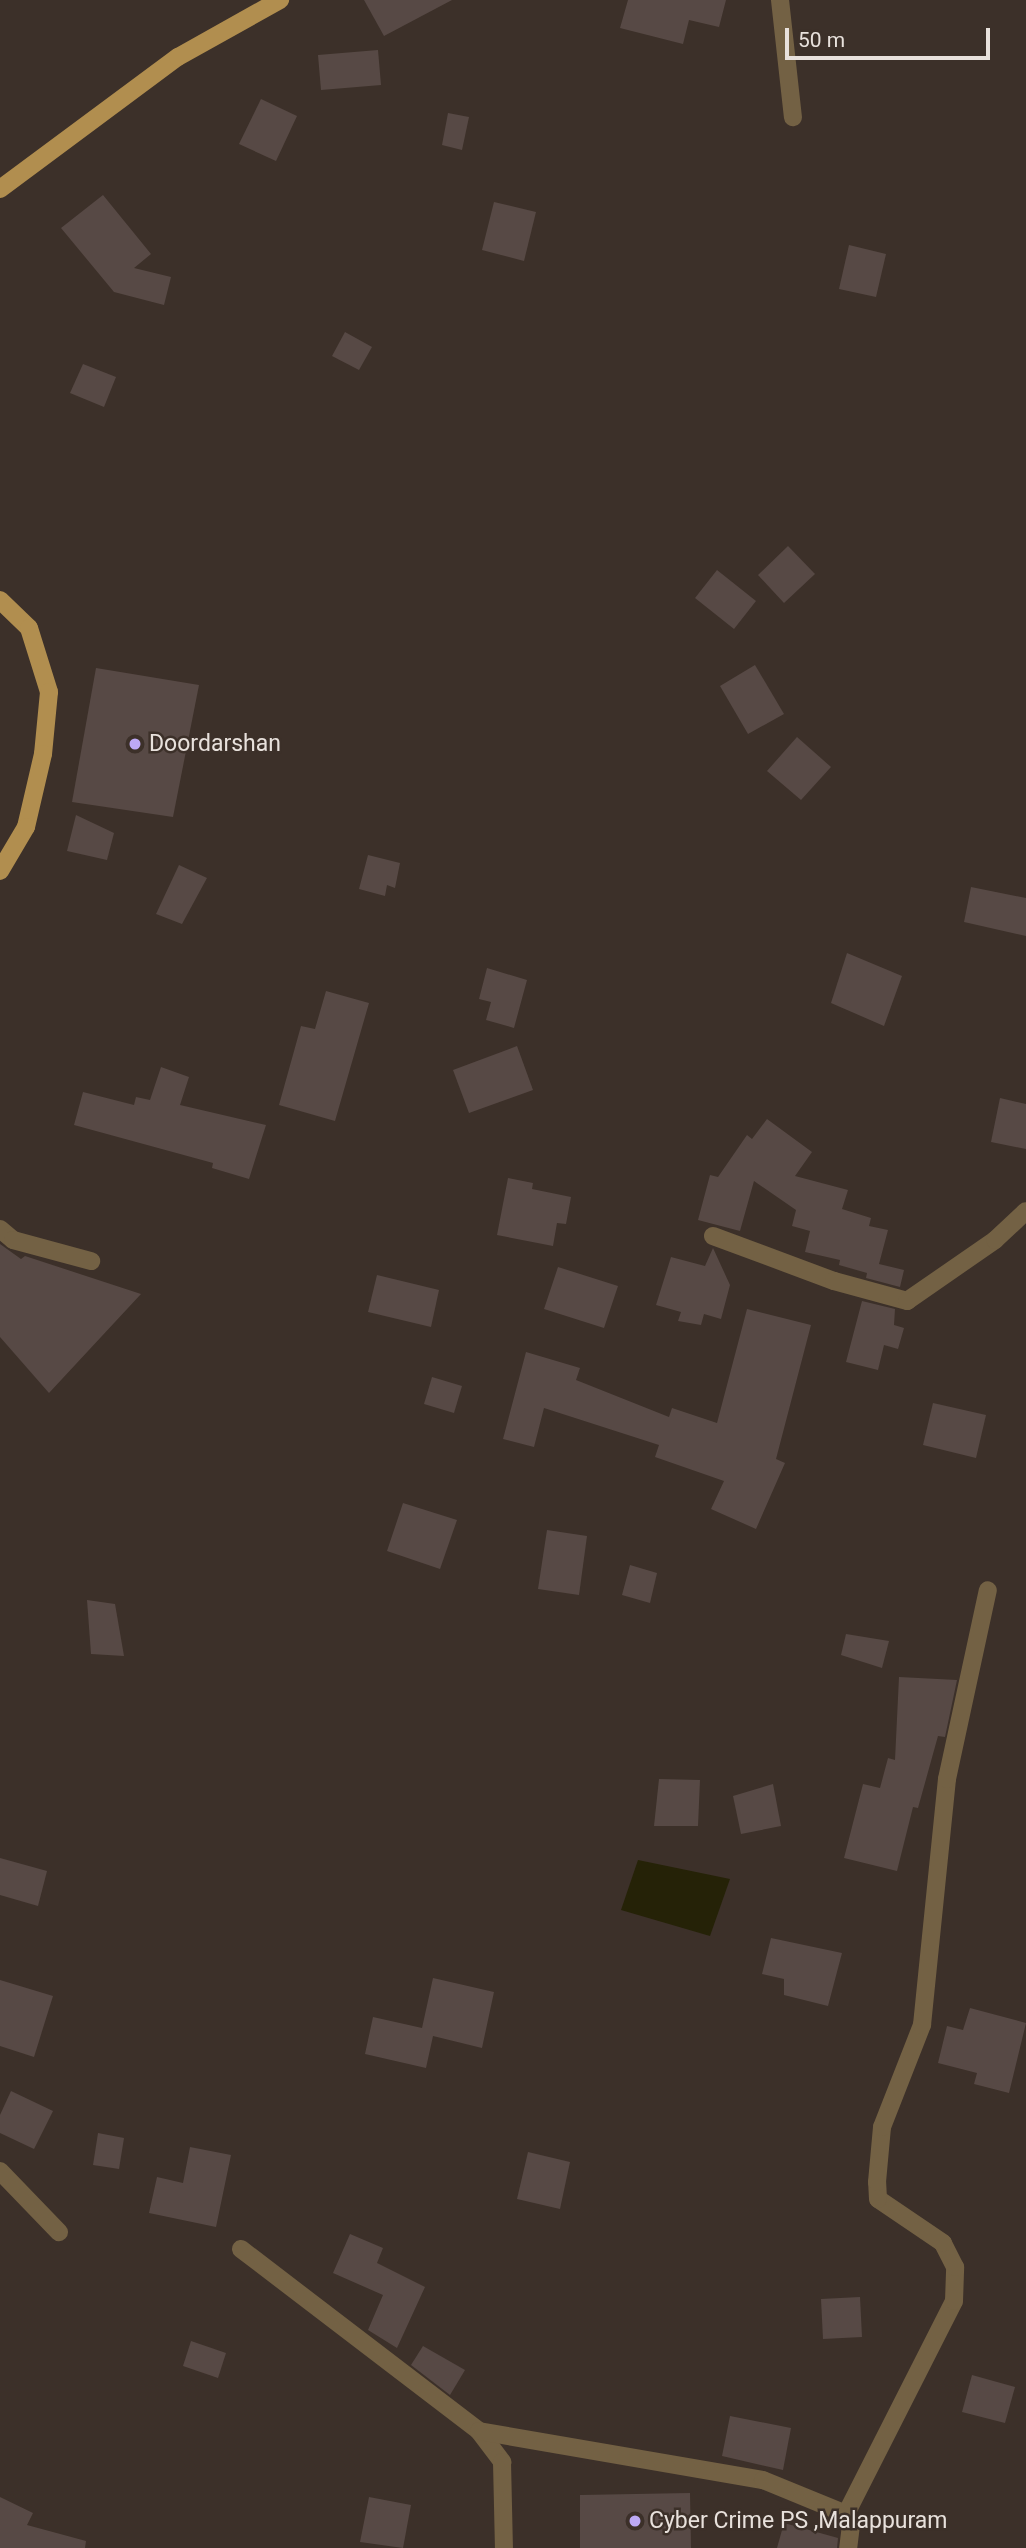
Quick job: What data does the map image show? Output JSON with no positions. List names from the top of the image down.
{
  "places": ["Doordarshan", "Cyber Crime PS ,Malappuram"],
  "scale_bar": "50 m"
}
